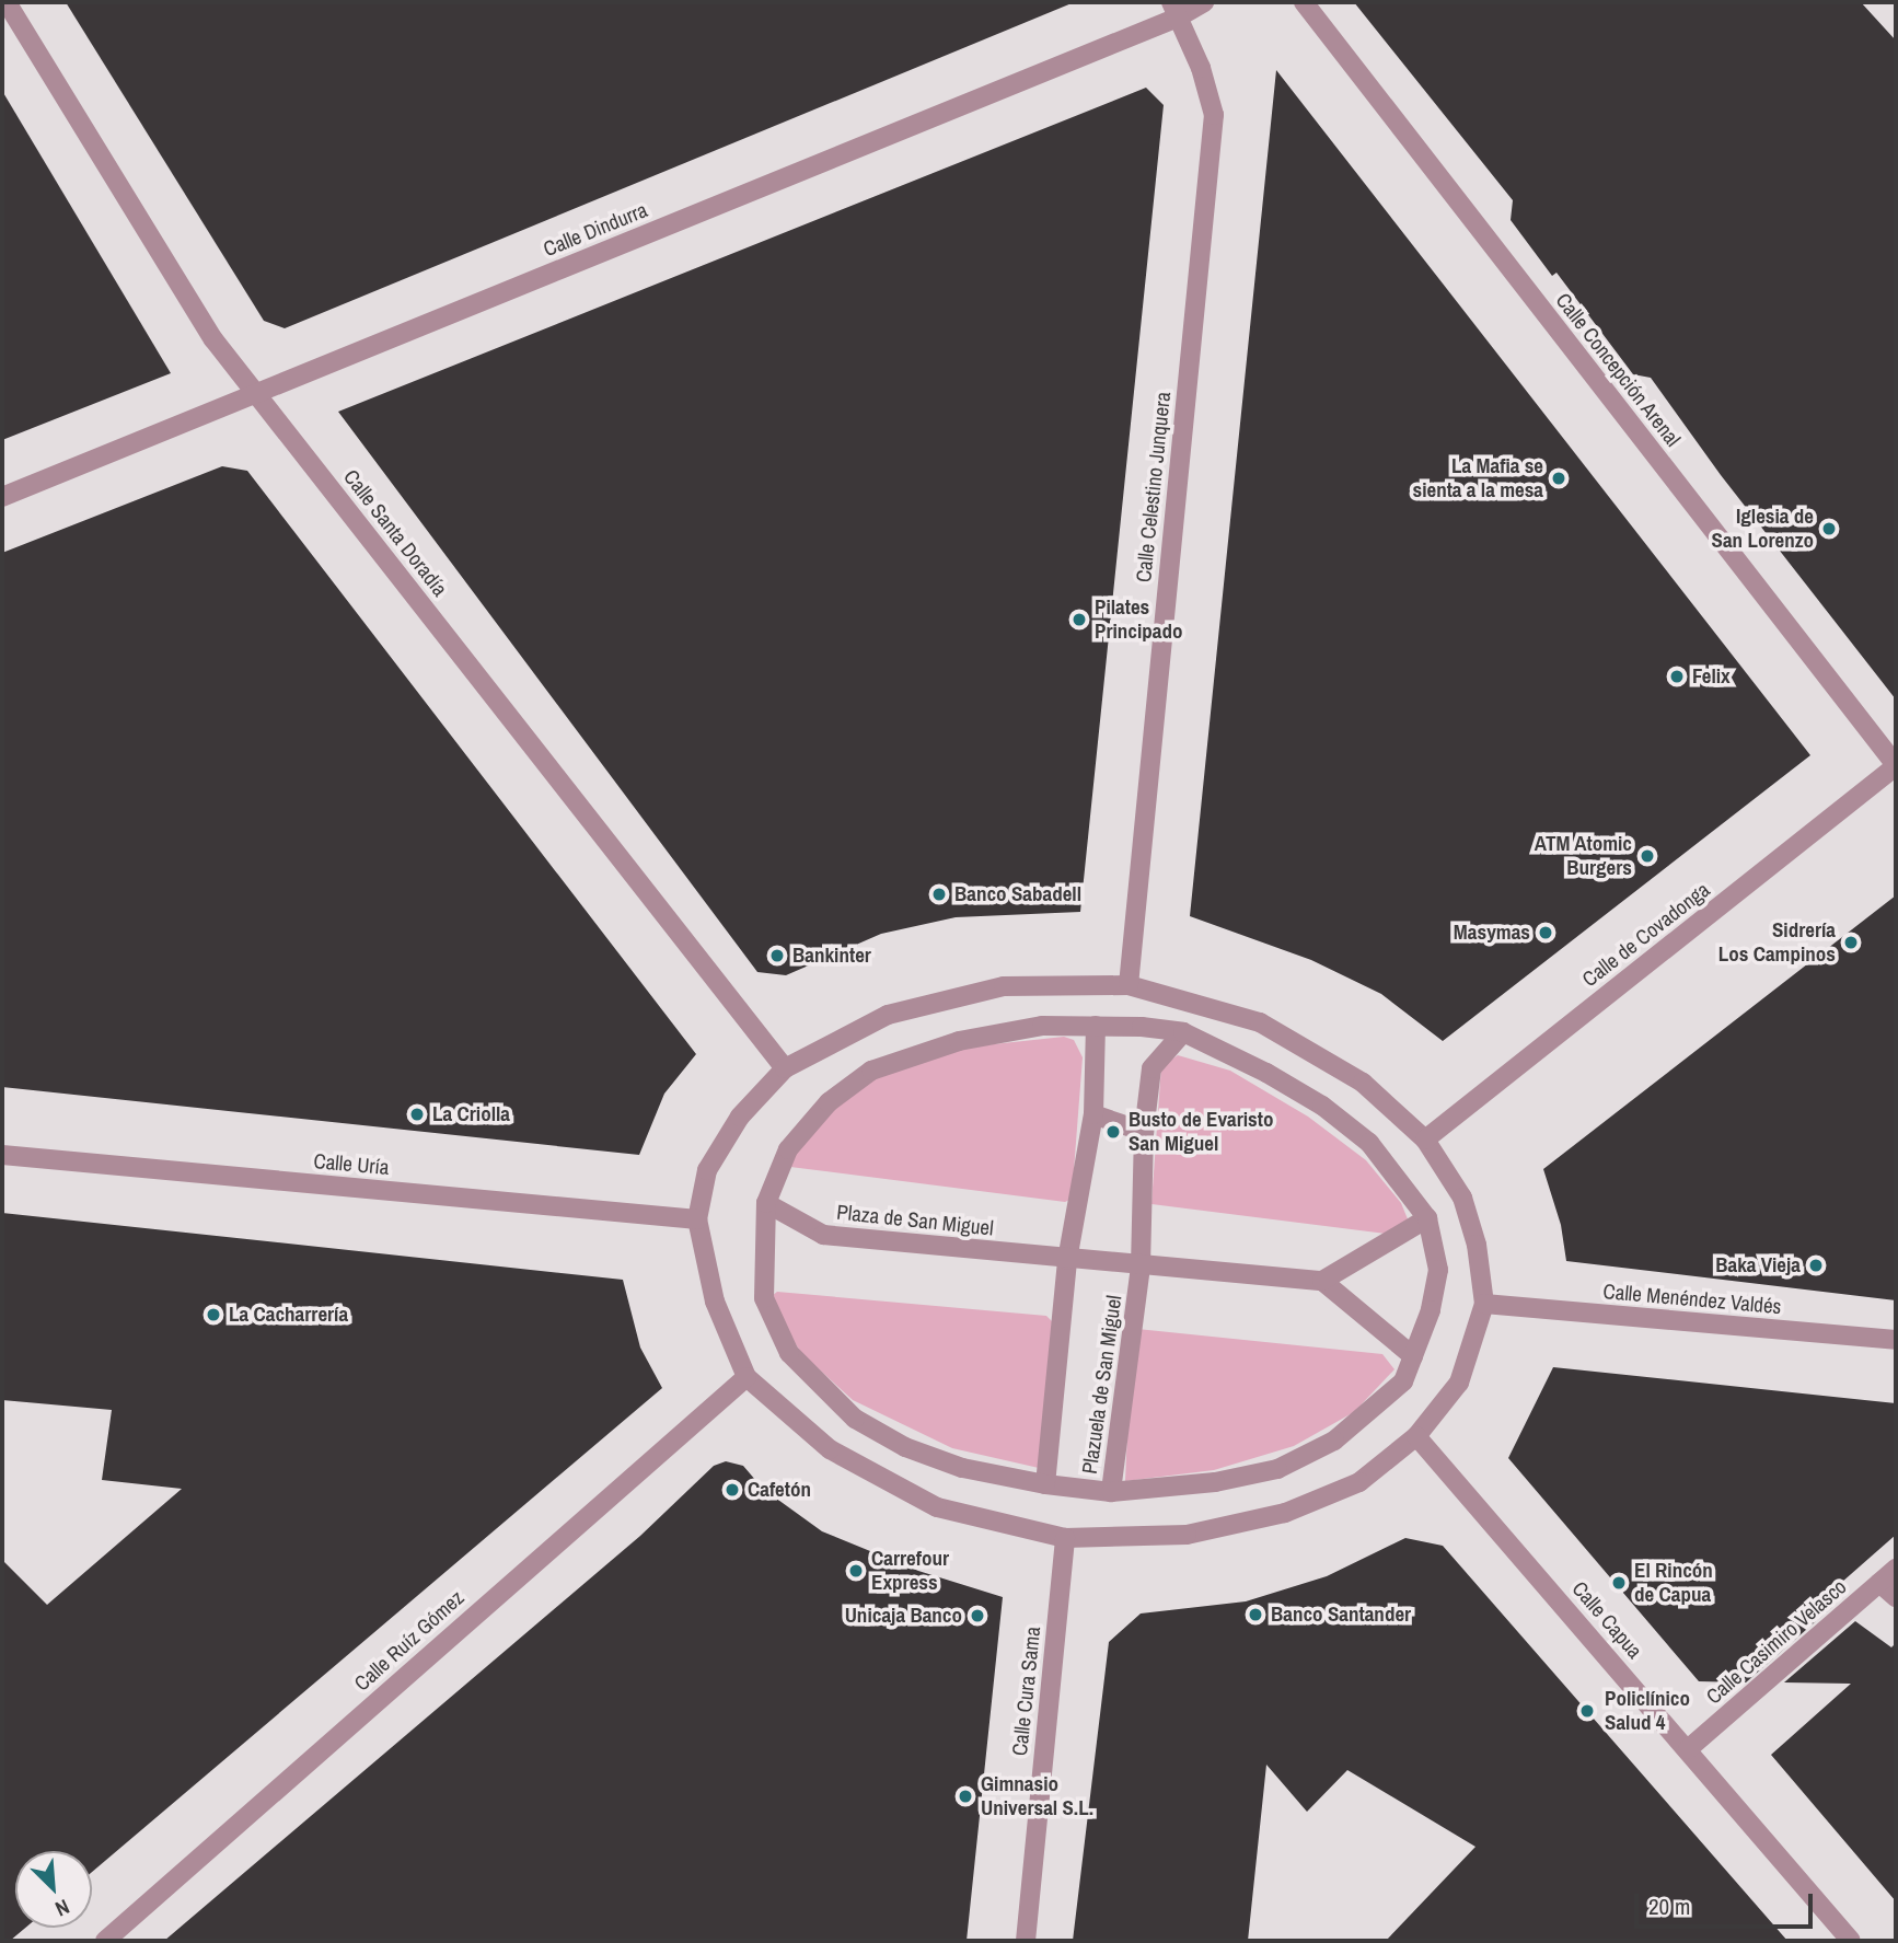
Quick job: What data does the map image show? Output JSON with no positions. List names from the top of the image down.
{
  "streets": {
    "street": [
      "Calle Dindurra",
      "Calle Concepción Arenal",
      "Calle Celestino Junquera",
      "Calle Santa Doradía",
      "Calle de Covadonga",
      "Calle Uría",
      "Plaza de San Miguel",
      "Calle Menéndez Valdés",
      "Plazuela de San Miguel",
      "Calle Capua",
      "Calle Ruíz Gómez",
      "Calle Casimiro Velasco",
      "Calle Cura Sama"
    ]
  },
  "crossings": [
    ["Calle Dindurra", "Calle Celestino Junquera"],
    ["Calle Dindurra", "Calle Santa Doradía"],
    ["Calle Concepción Arenal", "Calle de Covadonga"],
    ["Plaza de San Miguel", "Plazuela de San Miguel"],
    ["Calle Capua", "Calle Casimiro Velasco"]
  ],
  "places": [
    "La Mafia se sienta a la mesa",
    "Iglesia de San Lorenzo",
    "Pilates Principado",
    "Felix",
    "ATM Atomic Burgers",
    "Banco Sabadell",
    "Masymas",
    "Sidrería Los Campinos",
    "Bankinter",
    "La Criolla",
    "Busto de Evaristo San Miguel",
    "Baka Vieja",
    "La Cacharrería",
    "Cafetón",
    "Carrefour Express",
    "El Rincón de Capua",
    "Banco Santander",
    "Unicaja Banco",
    "Policlínico Salud 4",
    "Gimnasio Universal S.L."
  ],
  "scale_bar": "20 m",
  "north": "bottom right"
}
